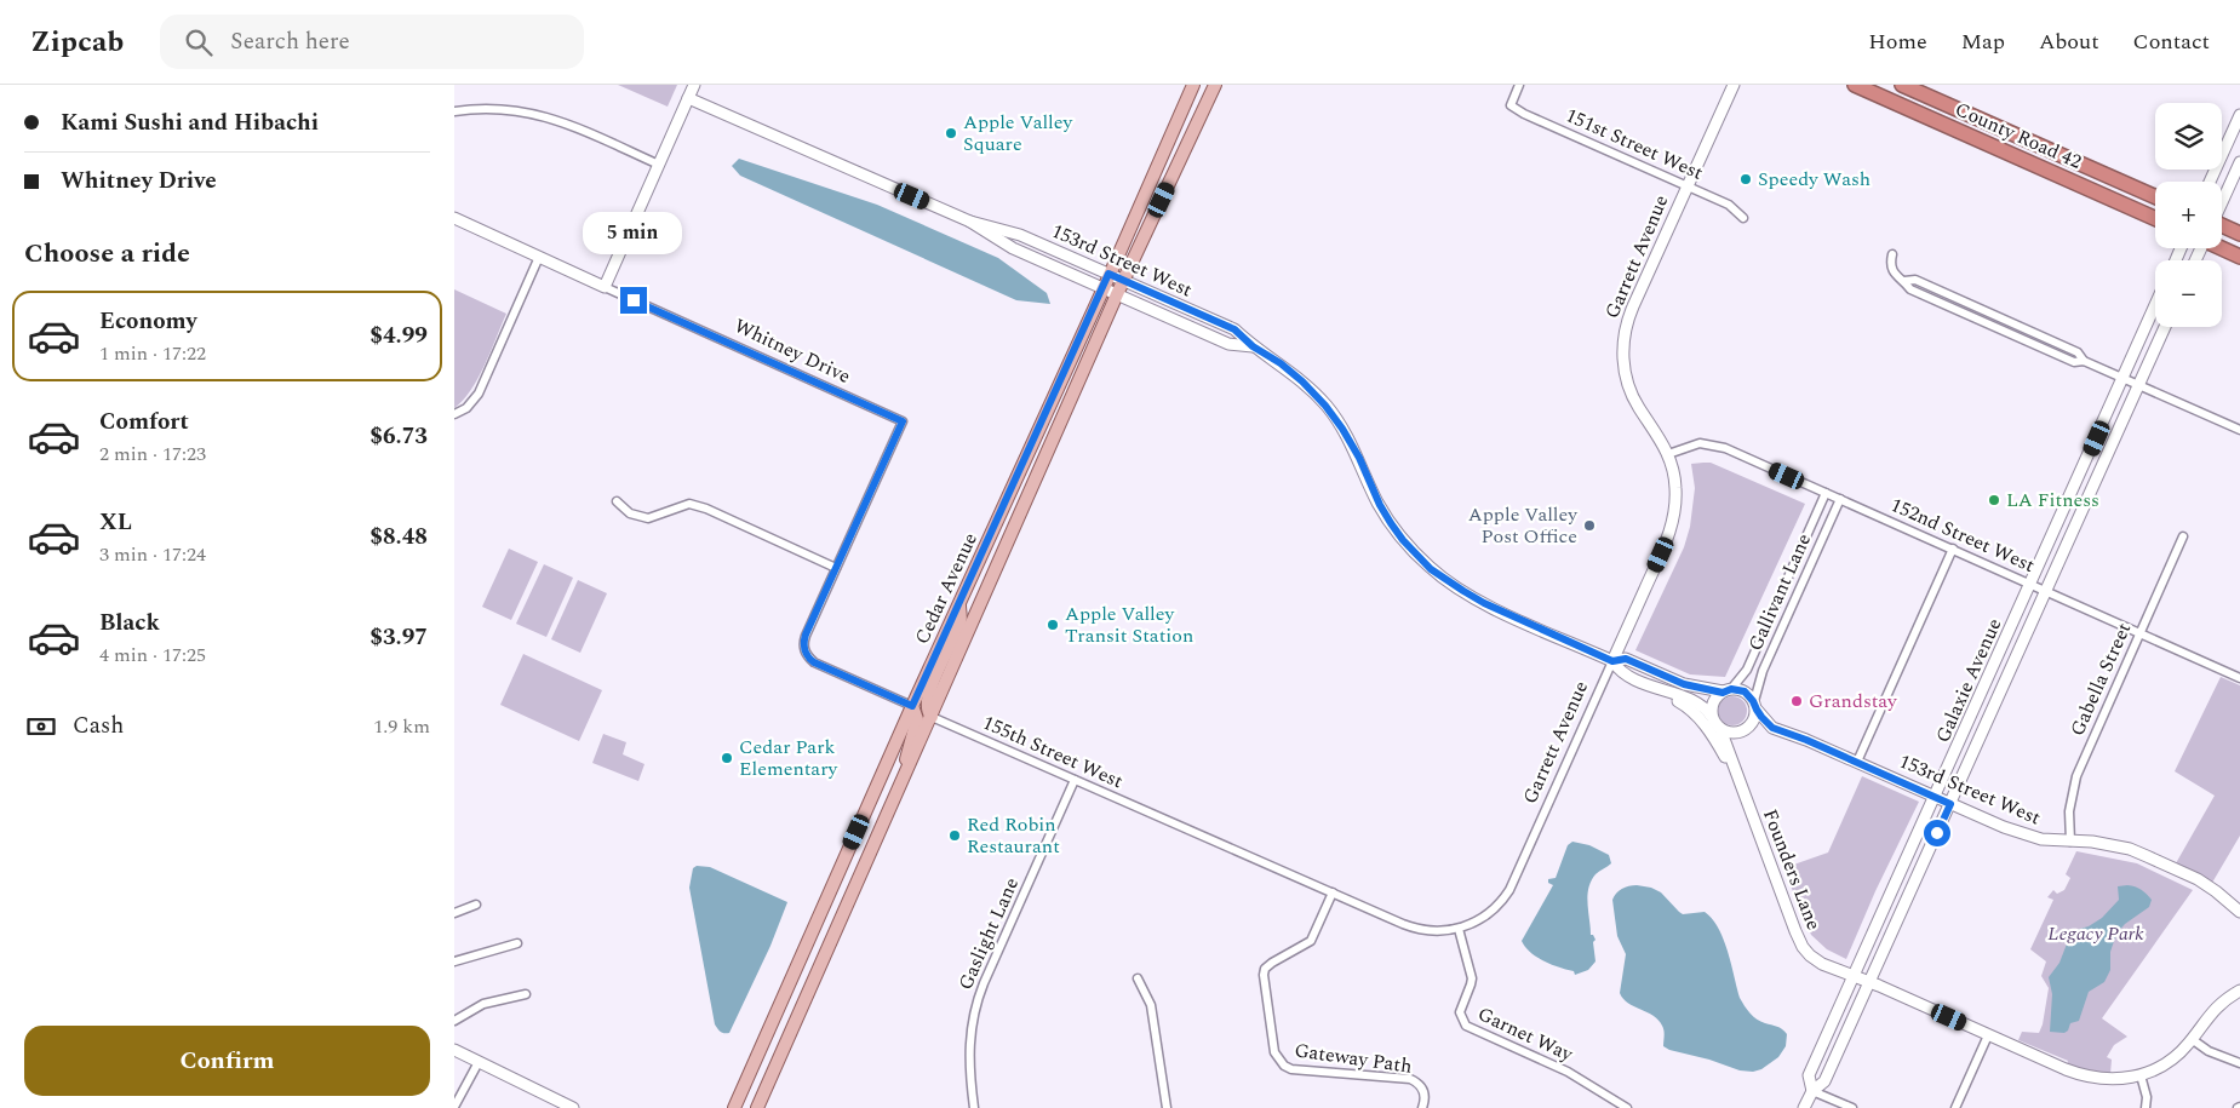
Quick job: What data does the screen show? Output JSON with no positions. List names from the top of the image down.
{
  "streets": {
    "highway": ["County Road 42"],
    "main road": ["Cedar Avenue"],
    "street": [
      "151st Street West",
      "Garrett Avenue",
      "153rd Street West",
      "Whitney Drive",
      "152nd Street West",
      "Gallivant Lane",
      "Gabella Street",
      "Galaxie Avenue",
      "155th Street West",
      "Founders Lane",
      "Gaslight Lane",
      "Garnet Way",
      "Gateway Path"
    ]
  },
  "crossings": [
    ["151st Street West", "Garrett Avenue"],
    ["Garrett Avenue", "153rd Street West"],
    ["Garrett Avenue", "152nd Street West"],
    ["Garrett Avenue", "155th Street West"],
    ["Garrett Avenue", "Garnet Way"],
    ["Garrett Avenue", "Gateway Path"],
    ["153rd Street West", "Cedar Avenue"],
    ["153rd Street West", "Gallivant Lane"],
    ["153rd Street West", "Gabella Street"],
    ["153rd Street West", "Galaxie Avenue"],
    ["153rd Street West", "Founders Lane"],
    ["Whitney Drive", "Cedar Avenue"],
    ["152nd Street West", "Gallivant Lane"],
    ["152nd Street West", "Gabella Street"],
    ["152nd Street West", "Galaxie Avenue"],
    ["Cedar Avenue", "155th Street West"],
    ["Gallivant Lane", "Founders Lane"],
    ["Galaxie Avenue", "Founders Lane"],
    ["155th Street West", "Gaslight Lane"]
  ],
  "parks": ["Legacy Park"],
  "places": [
    "Apple Valley Square",
    "Speedy Wash",
    "LA Fitness",
    "Apple Valley Post Office",
    "Apple Valley Transit Station",
    "Grandstay",
    "Cedar Park Elementary",
    "Red Robin Restaurant"
  ],
  "page": {
    "header": "Zipcab",
    "search": "Search here",
    "nav": [
      "Home",
      "Map",
      "About",
      "Contact"
    ],
    "banner": ["Kami Sushi and Hibachi", "Whitney Drive"],
    "map_buttons": ["+", "−"],
    "bubble": "5 min",
    "heading": "Choose a ride",
    "list": [
      {
        "name": "Economy",
        "note": "1 min · 17:22",
        "value": "$4.99"
      },
      {
        "name": "Comfort",
        "note": "2 min · 17:23",
        "value": "$6.73"
      },
      {
        "name": "XL",
        "note": "3 min · 17:24",
        "value": "$8.48"
      },
      {
        "name": "Black",
        "note": "4 min · 17:25",
        "value": "$3.97"
      }
    ],
    "pay": ["Cash", "1.9 km"],
    "buttons": "Confirm"
  }
}
